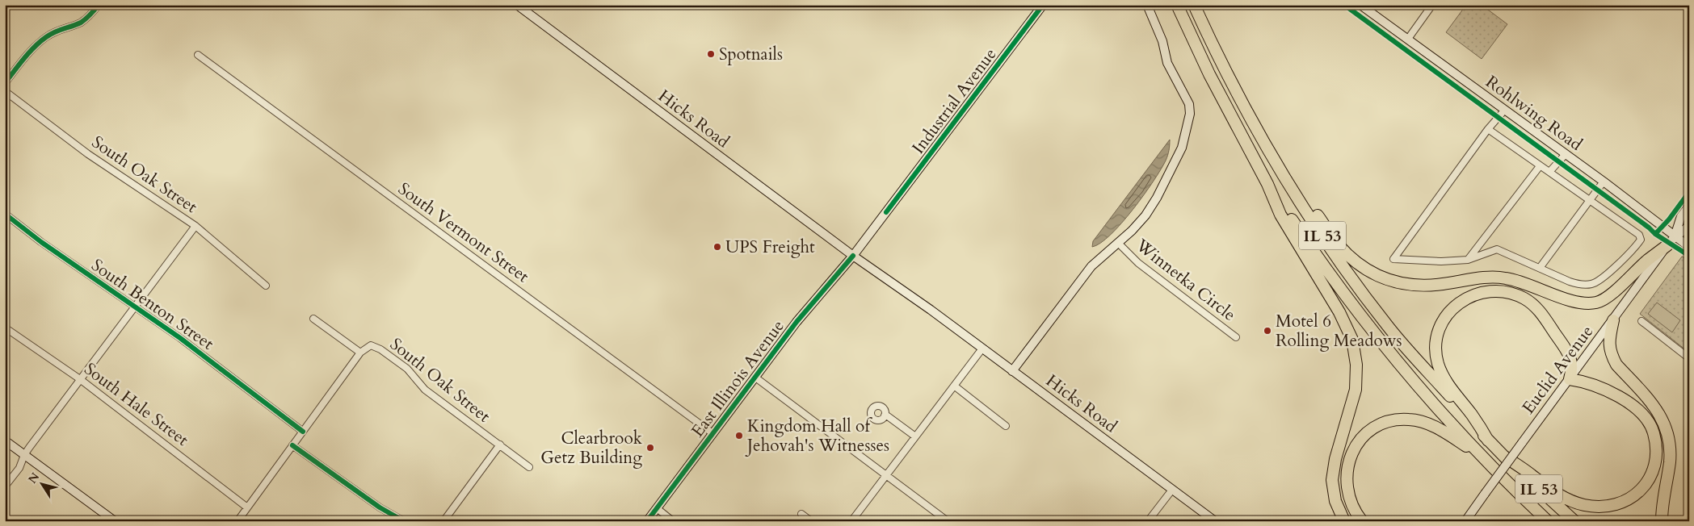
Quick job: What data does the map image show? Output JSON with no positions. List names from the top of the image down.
{
  "streets": {
    "highway": ["IL 53"],
    "main road": [
      "Industrial Avenue",
      "Rohlwing Road",
      "Hicks Road",
      "Euclid Avenue",
      "East Illinois Avenue"
    ],
    "street": [
      "South Oak Street",
      "South Vermont Street",
      "Winnetka Circle",
      "South Benton Street",
      "South Hale Street"
    ]
  },
  "crossings": [
    ["Industrial Avenue", "Hicks Road"],
    ["Industrial Avenue", "East Illinois Avenue"],
    ["Rohlwing Road", "Euclid Avenue"],
    ["Hicks Road", "East Illinois Avenue"],
    ["South Vermont Street", "East Illinois Avenue"]
  ],
  "places": [
    "Spotnails",
    "UPS Freight",
    "Motel 6 Rolling Meadows",
    "Kingdom Hall of Jehovah's Witnesses",
    "Clearbrook Getz Building"
  ],
  "north": "top left"
}
